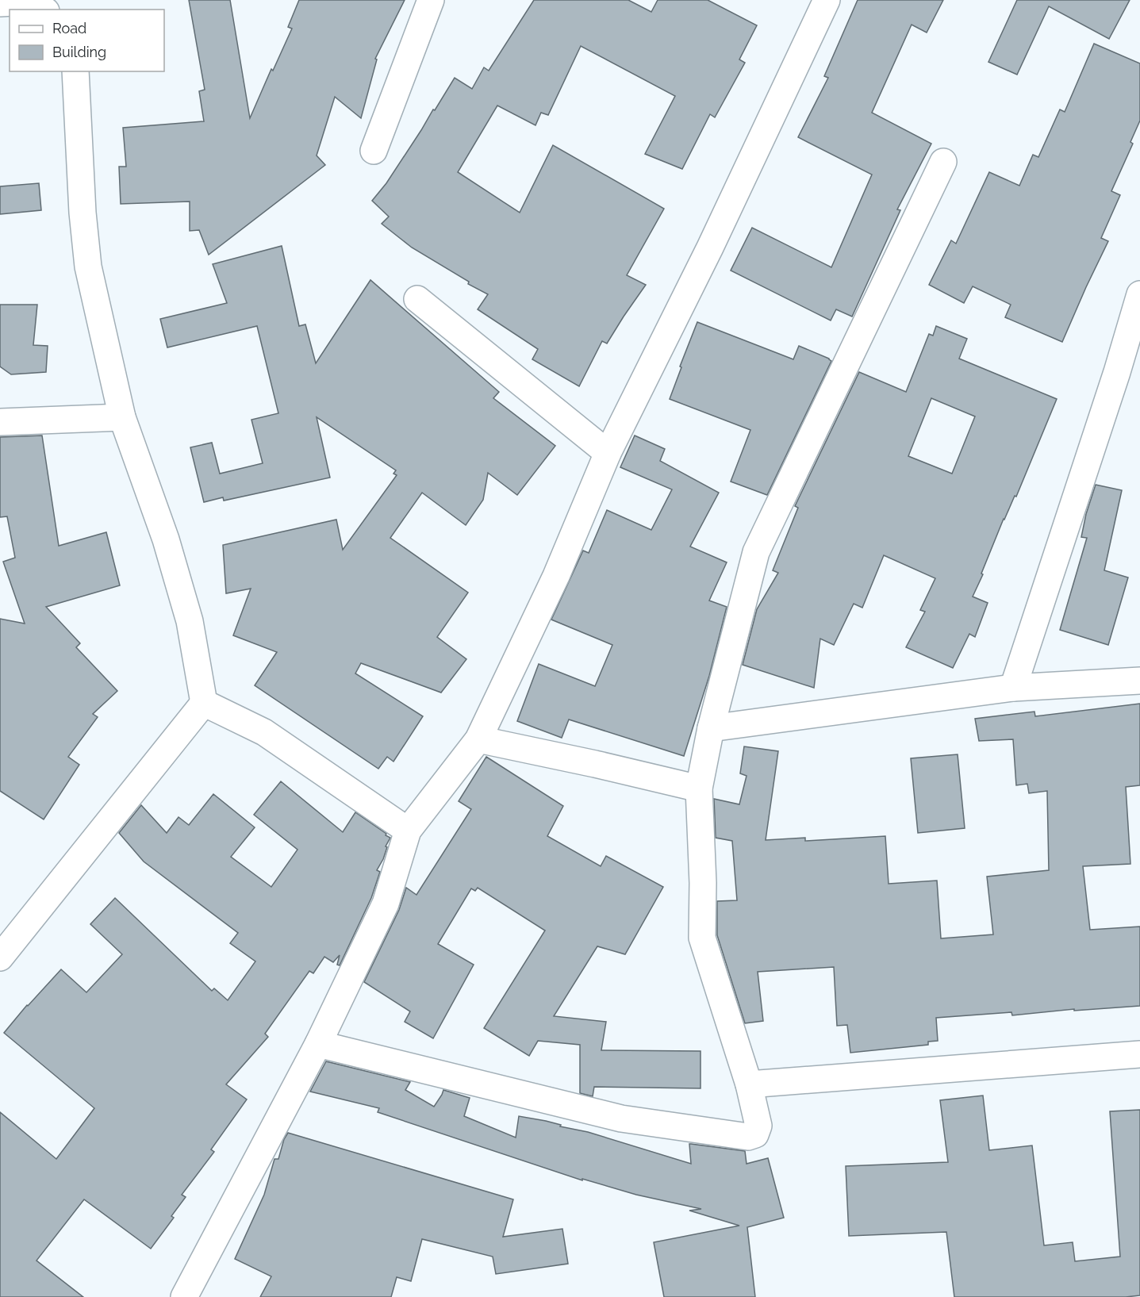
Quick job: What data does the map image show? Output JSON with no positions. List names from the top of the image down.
{
  "legend": ["Road", "Building"]
}
